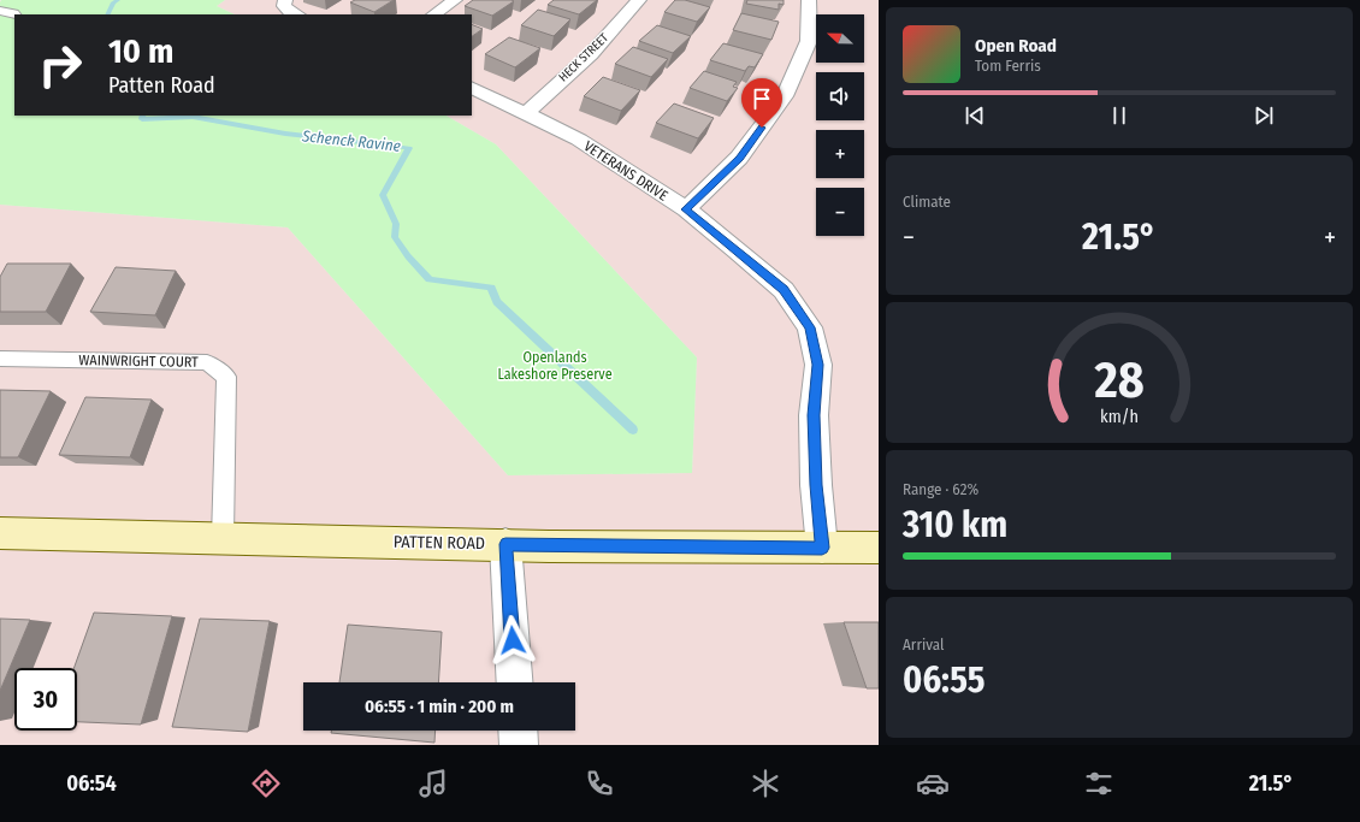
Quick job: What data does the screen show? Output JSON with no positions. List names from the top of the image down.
{
  "streets": {
    "street": ["HECK STREET", "VETERANS DRIVE", "PATTEN ROAD"],
    "lane": ["WAINWRIGHT COURT"]
  },
  "crossings": [
    ["HECK STREET", "VETERANS DRIVE"],
    ["VETERANS DRIVE", "PATTEN ROAD"],
    ["WAINWRIGHT COURT", "PATTEN ROAD"]
  ],
  "water": ["Schenck Ravine"],
  "parks": ["Openlands Lakeshore Preserve"],
  "north": "left",
  "page": {
    "map_buttons": ["+", "−"],
    "turn": ["10 m", "Patten Road"],
    "song": ["Open Road", "Tom Ferris"],
    "tile": [
      "Climate",
      ["Range · 62%", "310 km"],
      ["Arrival", "06:55"]
    ],
    "heat": ["−", "21.5°", "+"],
    "limit": "30",
    "trip": "06:55 · 1 min · 200 m",
    "tabs": ["06:54", "21.5°"],
    "gauge": ["28", "km/h"]
  }
}
